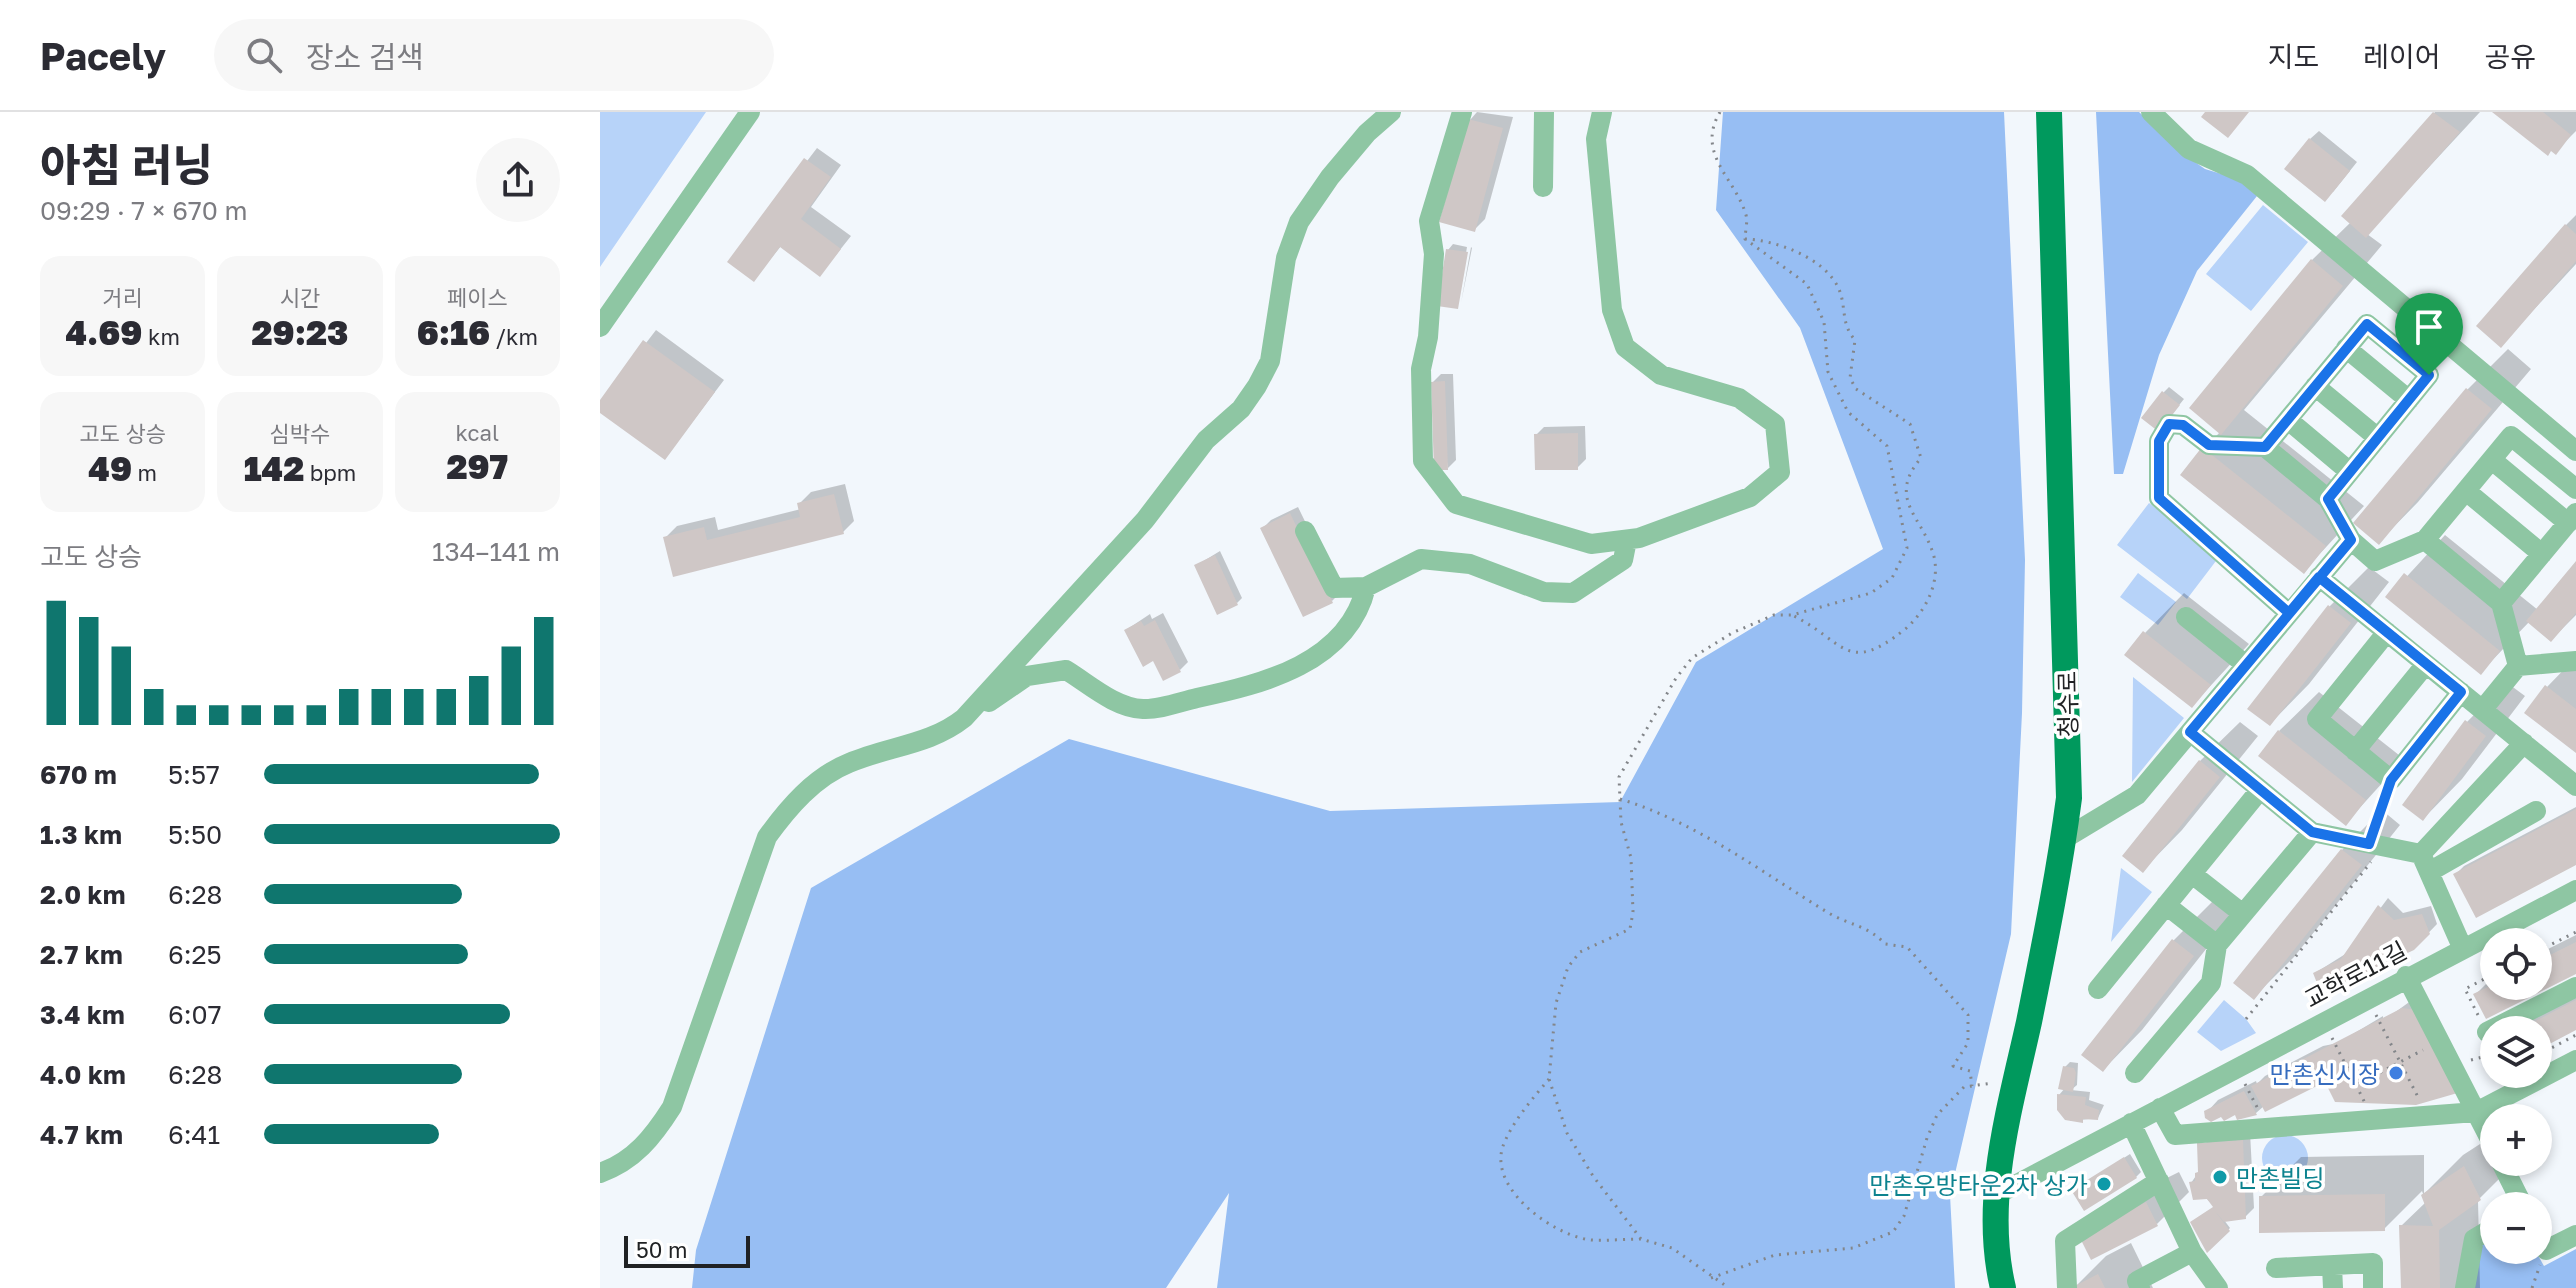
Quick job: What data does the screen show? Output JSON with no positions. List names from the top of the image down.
{
  "streets": {
    "main road": ["청수로"],
    "street": ["교학로11길"]
  },
  "crossings": [
    ["청수로", "교학로11길"]
  ],
  "places": ["만촌신시장", "만촌빌딩", "만촌우방타운2차 상가"],
  "scale_bar": "50 m",
  "page": {
    "header": "Pacely",
    "search": "장소 검색",
    "nav": ["지도", "레이어", "공유"],
    "heading": ["아침 러닝", "09:29 · 7 × 670 m"],
    "stats": [
      ["거리", "4.69 km"],
      ["시간", "29:23"],
      ["페이스", "6:16 /km"],
      ["고도 상승", "49 m"],
      ["심박수", "142 bpm"],
      ["kcal", "297"]
    ],
    "chart": ["고도 상승", "134–141 m"],
    "list": [
      {
        "name": "670 m",
        "note": "5:57"
      },
      {
        "name": "1.3 km",
        "note": "5:50"
      },
      {
        "name": "2.0 km",
        "note": "6:28"
      },
      {
        "name": "2.7 km",
        "note": "6:25"
      },
      {
        "name": "3.4 km",
        "note": "6:07"
      },
      {
        "name": "4.0 km",
        "note": "6:28"
      },
      {
        "name": "4.7 km",
        "note": "6:41"
      }
    ],
    "map_buttons": ["+", "−"],
    "scale": "50 m"
  }
}
